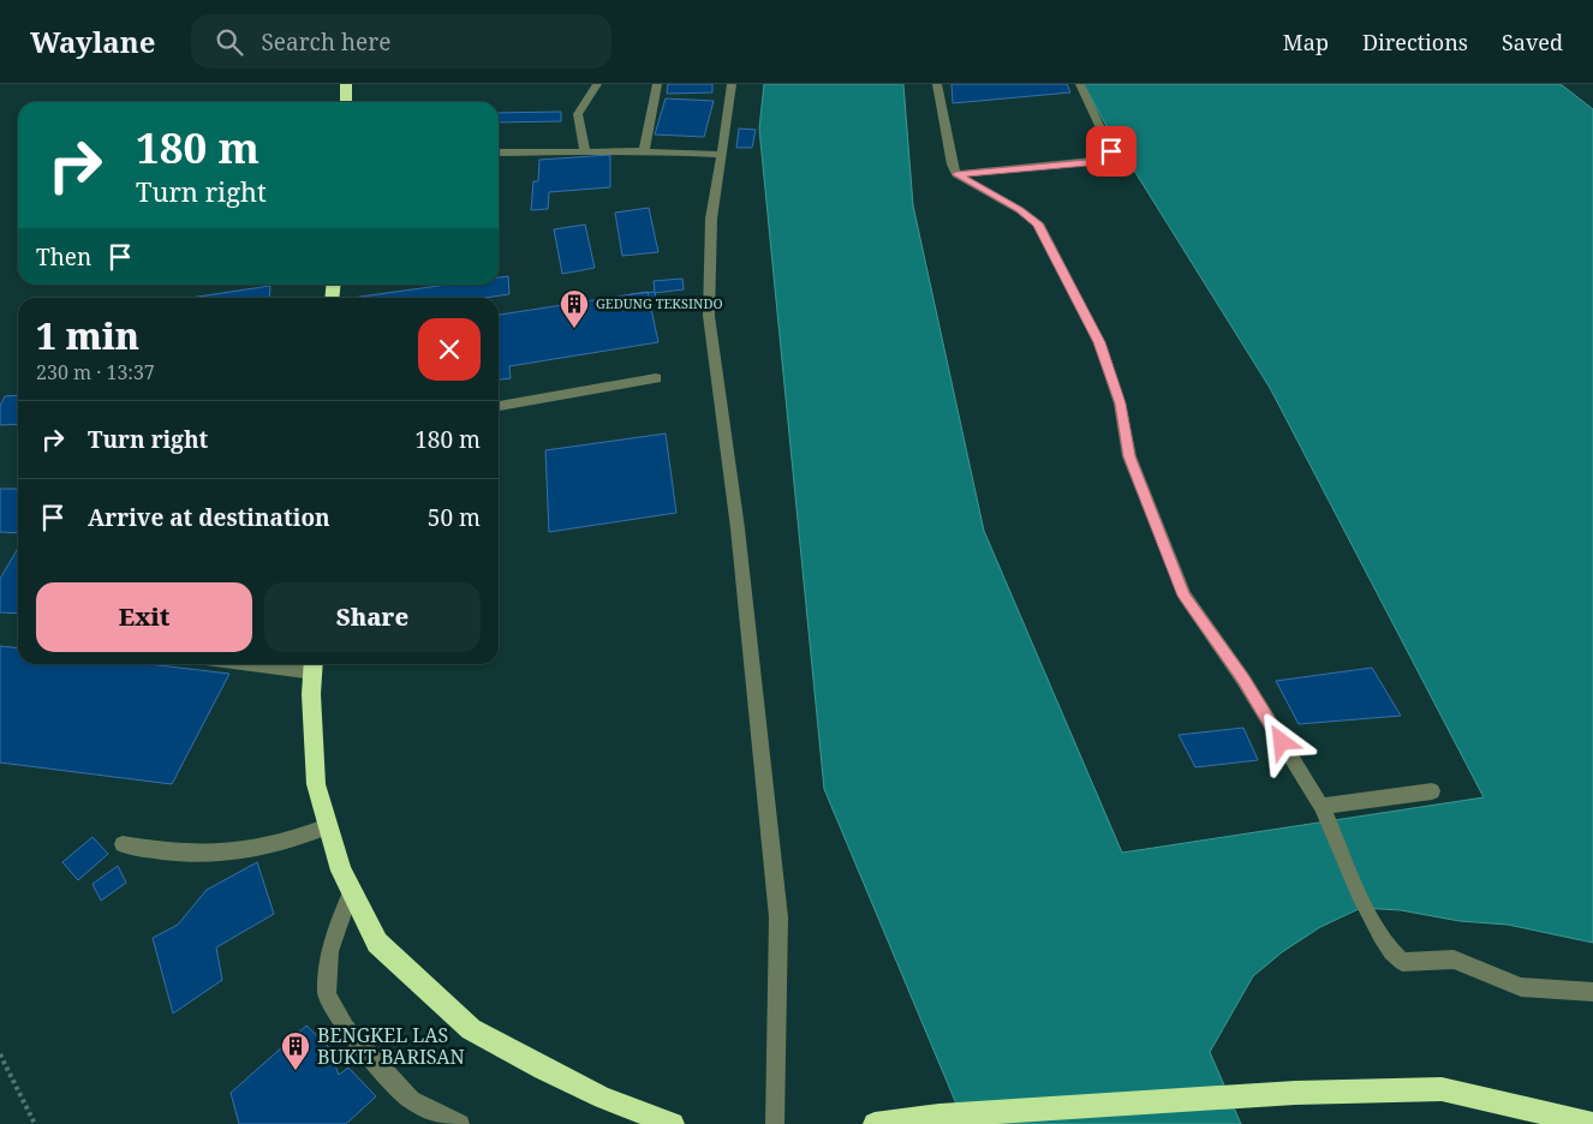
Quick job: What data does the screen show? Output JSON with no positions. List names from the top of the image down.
{
  "places": {
    "building": ["GEDUNG TEKSINDO", "BENGKEL LAS BUKIT BARISAN"]
  },
  "page": {
    "header": "Waylane",
    "search": "Search here",
    "nav": ["Map", "Directions", "Saved"],
    "turn": ["180 m", "Turn right"],
    "then": "Then",
    "heading": ["1 min", "230 m · 13:37"],
    "list": [
      {
        "name": "Turn right",
        "value": "180 m"
      },
      {
        "name": "Arrive at destination",
        "value": "50 m"
      }
    ],
    "buttons": ["Exit", "Share"]
  }
}
